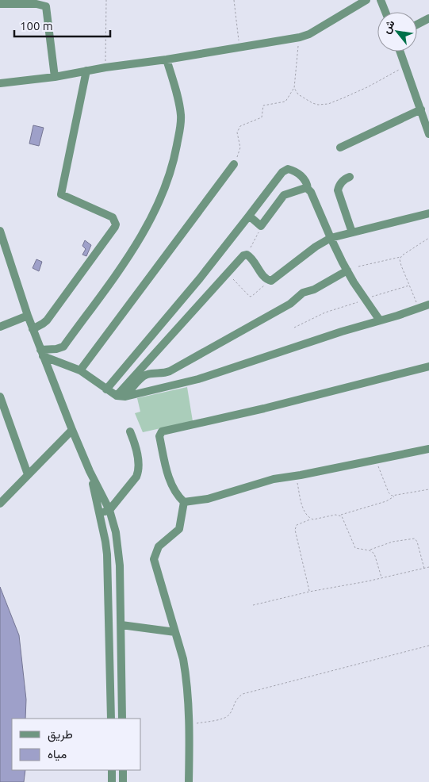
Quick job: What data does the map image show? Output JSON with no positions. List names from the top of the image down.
{
  "legend": ["طريق", "مياه"],
  "scale_bar": "100 m",
  "north": "top left"
}
